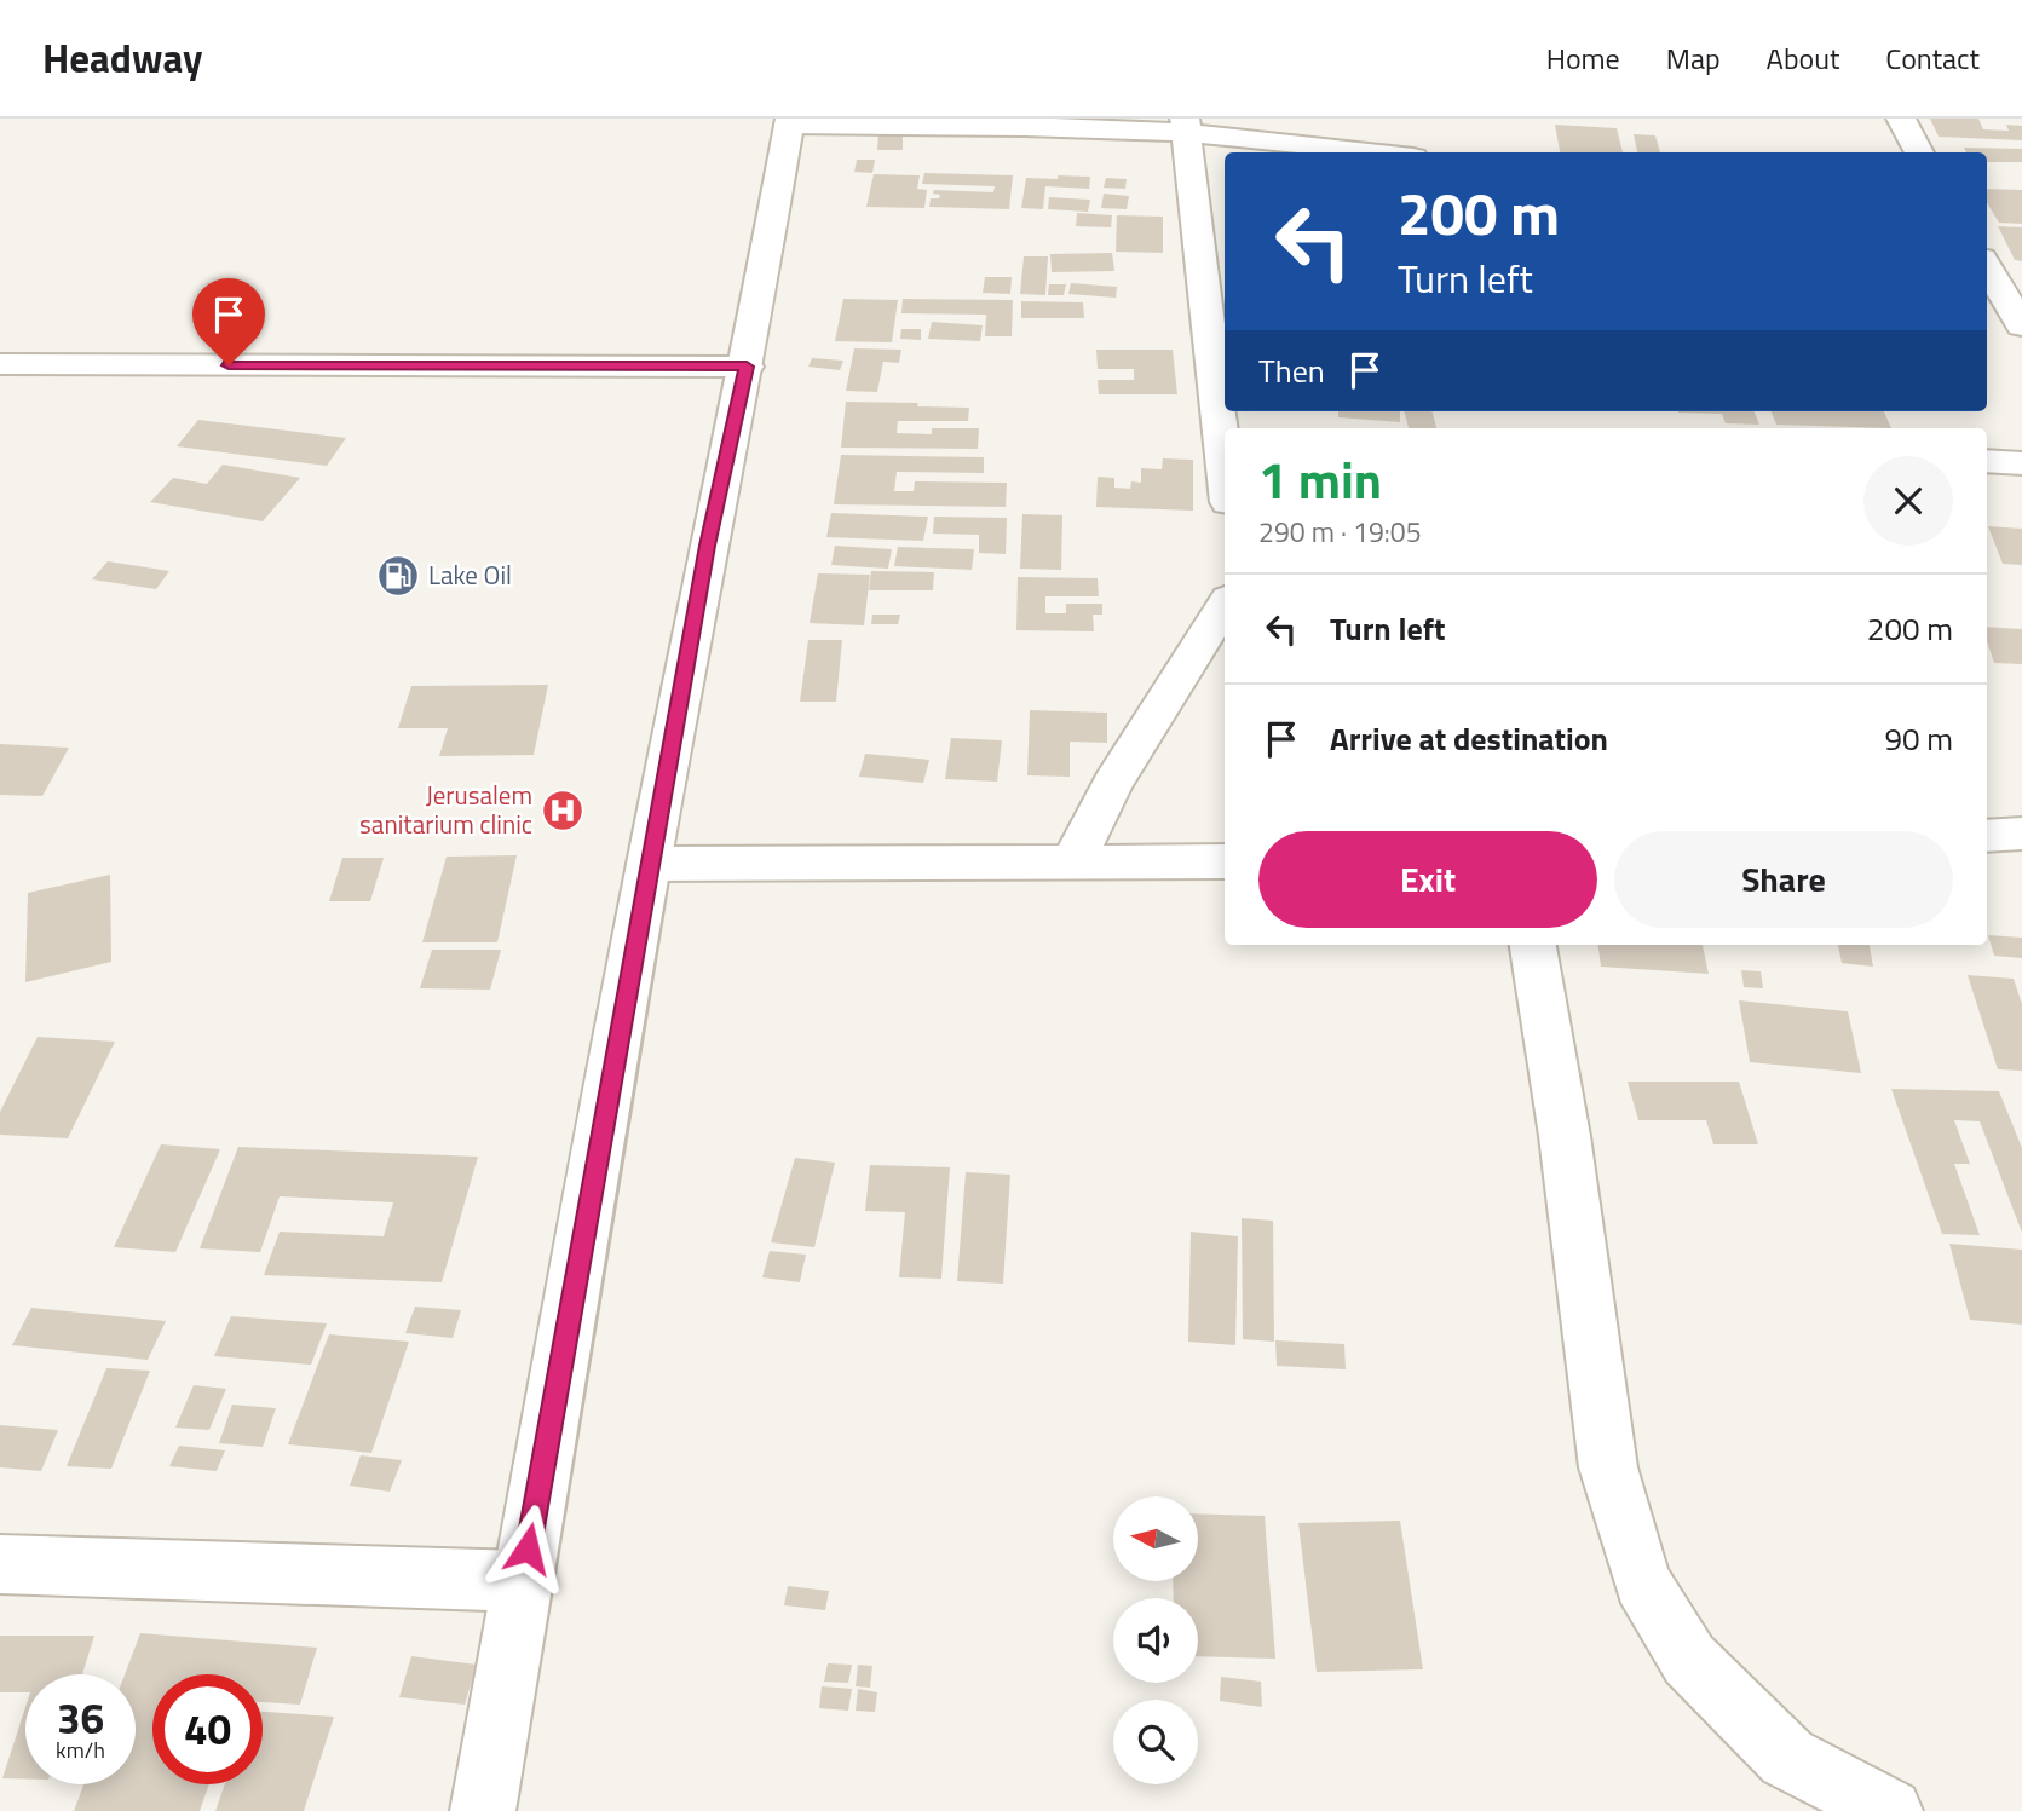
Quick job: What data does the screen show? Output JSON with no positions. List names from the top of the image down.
{
  "places": {
    "fuel station": ["Lake Oil"],
    "hospital": ["Jerusalem sanitarium clinic"]
  },
  "north": "left",
  "page": {
    "header": "Headway",
    "nav": [
      "Home",
      "Map",
      "About",
      "Contact"
    ],
    "turn": ["200 m", "Turn left"],
    "then": "Then",
    "heading": ["1 min", "290 m · 19:05"],
    "list": [
      {
        "name": "Turn left",
        "value": "200 m"
      },
      {
        "name": "Arrive at destination",
        "value": "90 m"
      }
    ],
    "buttons": ["Exit", "Share"],
    "speed": "36 km/h",
    "limit": "40"
  }
}
